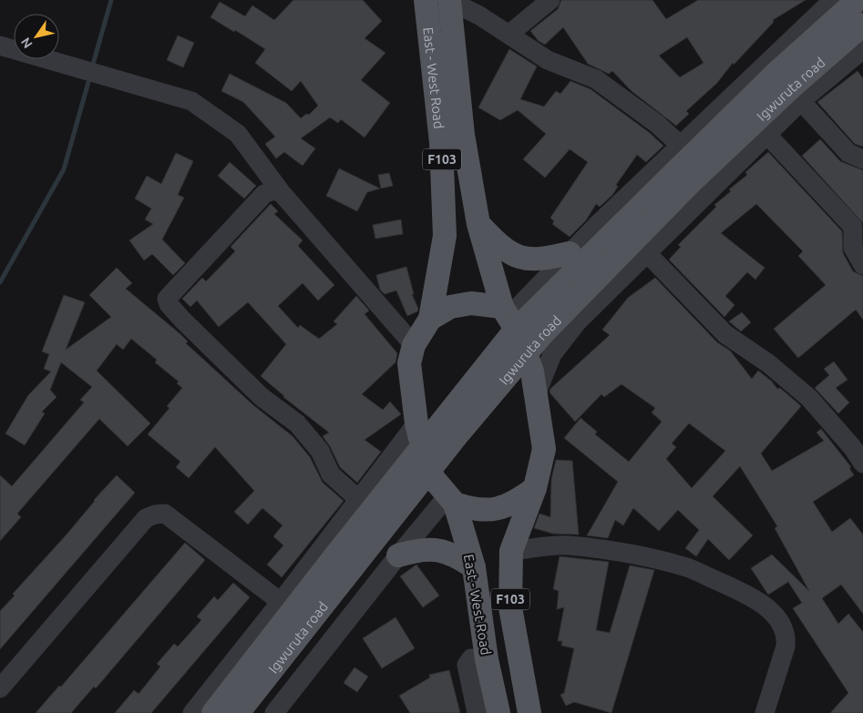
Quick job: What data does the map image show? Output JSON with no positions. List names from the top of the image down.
{
  "streets": {
    "main road": ["East - West Road", "Igwuruta road", "F103"]
  },
  "crossings": [
    ["East - West Road", "F103"]
  ],
  "north": "bottom left"
}
